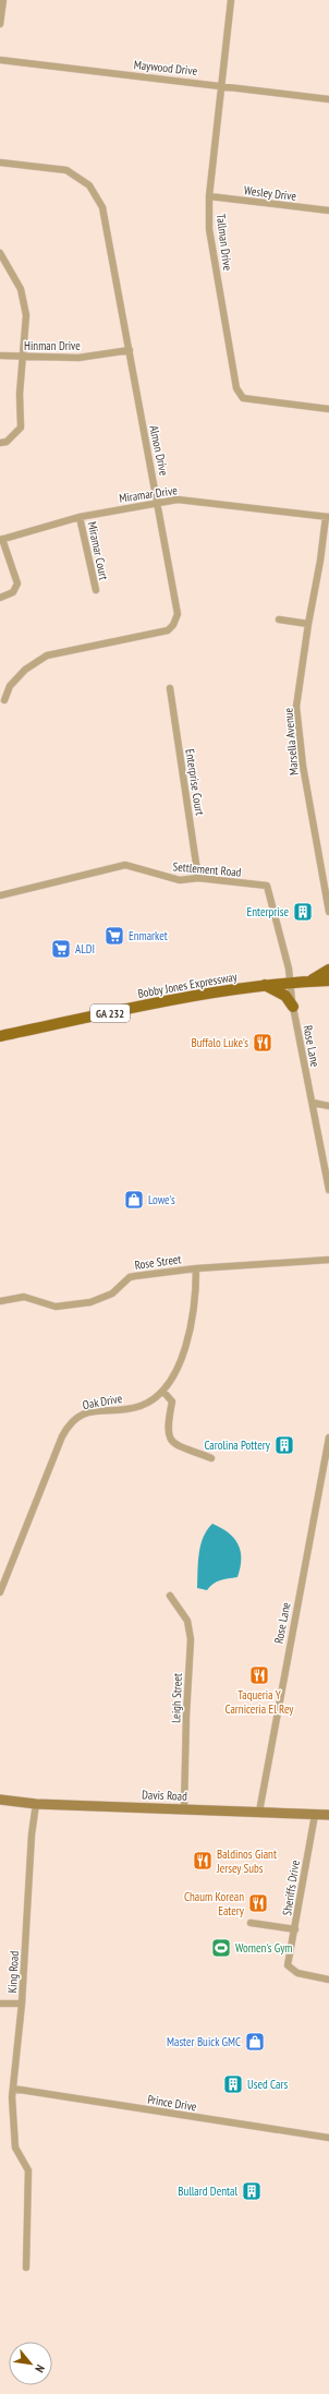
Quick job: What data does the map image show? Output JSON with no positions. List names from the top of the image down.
{
  "streets": {
    "main road": ["Bobby Jones Expressway", "GA 232", "Davis Road"],
    "street": [
      "Maywood Drive",
      "Wesley Drive",
      "Tallman Drive",
      "Hinman Drive",
      "Almon Drive",
      "Miramar Drive",
      "Miramar Court",
      "Marsella Avenue",
      "Enterprise Court",
      "Settlement Road",
      "Rose Lane",
      "Rose Street",
      "Oak Drive",
      "Leigh Street",
      "Sheriffs Drive",
      "King Road",
      "Prince Drive"
    ]
  },
  "crossings": [
    ["Maywood Drive", "Tallman Drive"],
    ["Wesley Drive", "Tallman Drive"],
    ["Hinman Drive", "Almon Drive"],
    ["Almon Drive", "Miramar Drive"],
    ["Miramar Drive", "Miramar Court"],
    ["Miramar Drive", "Marsella Avenue"],
    ["Enterprise Court", "Settlement Road"],
    ["Settlement Road", "Bobby Jones Expressway"],
    ["Settlement Road", "Rose Lane"],
    ["Bobby Jones Expressway", "Rose Lane"],
    ["Rose Lane", "Davis Road"],
    ["Rose Street", "Oak Drive"],
    ["Leigh Street", "Davis Road"],
    ["Davis Road", "Sheriffs Drive"],
    ["Davis Road", "King Road"],
    ["King Road", "Prince Drive"]
  ],
  "places": {
    "building": [
      "Enterprise",
      "Carolina Pottery",
      "Used Cars",
      "Bullard Dental"
    ],
    "supermarket": ["Enmarket", "ALDI"],
    "restaurant": [
      "Buffalo Luke's",
      "Taqueria Y Carniceria El Rey",
      "Baldinos Giant Jersey Subs",
      "Chaum Korean Eatery"
    ],
    "shop": ["Lowe's", "Master Buick GMC"],
    "sports": ["Women's Gym"]
  },
  "north": "bottom right"
}
